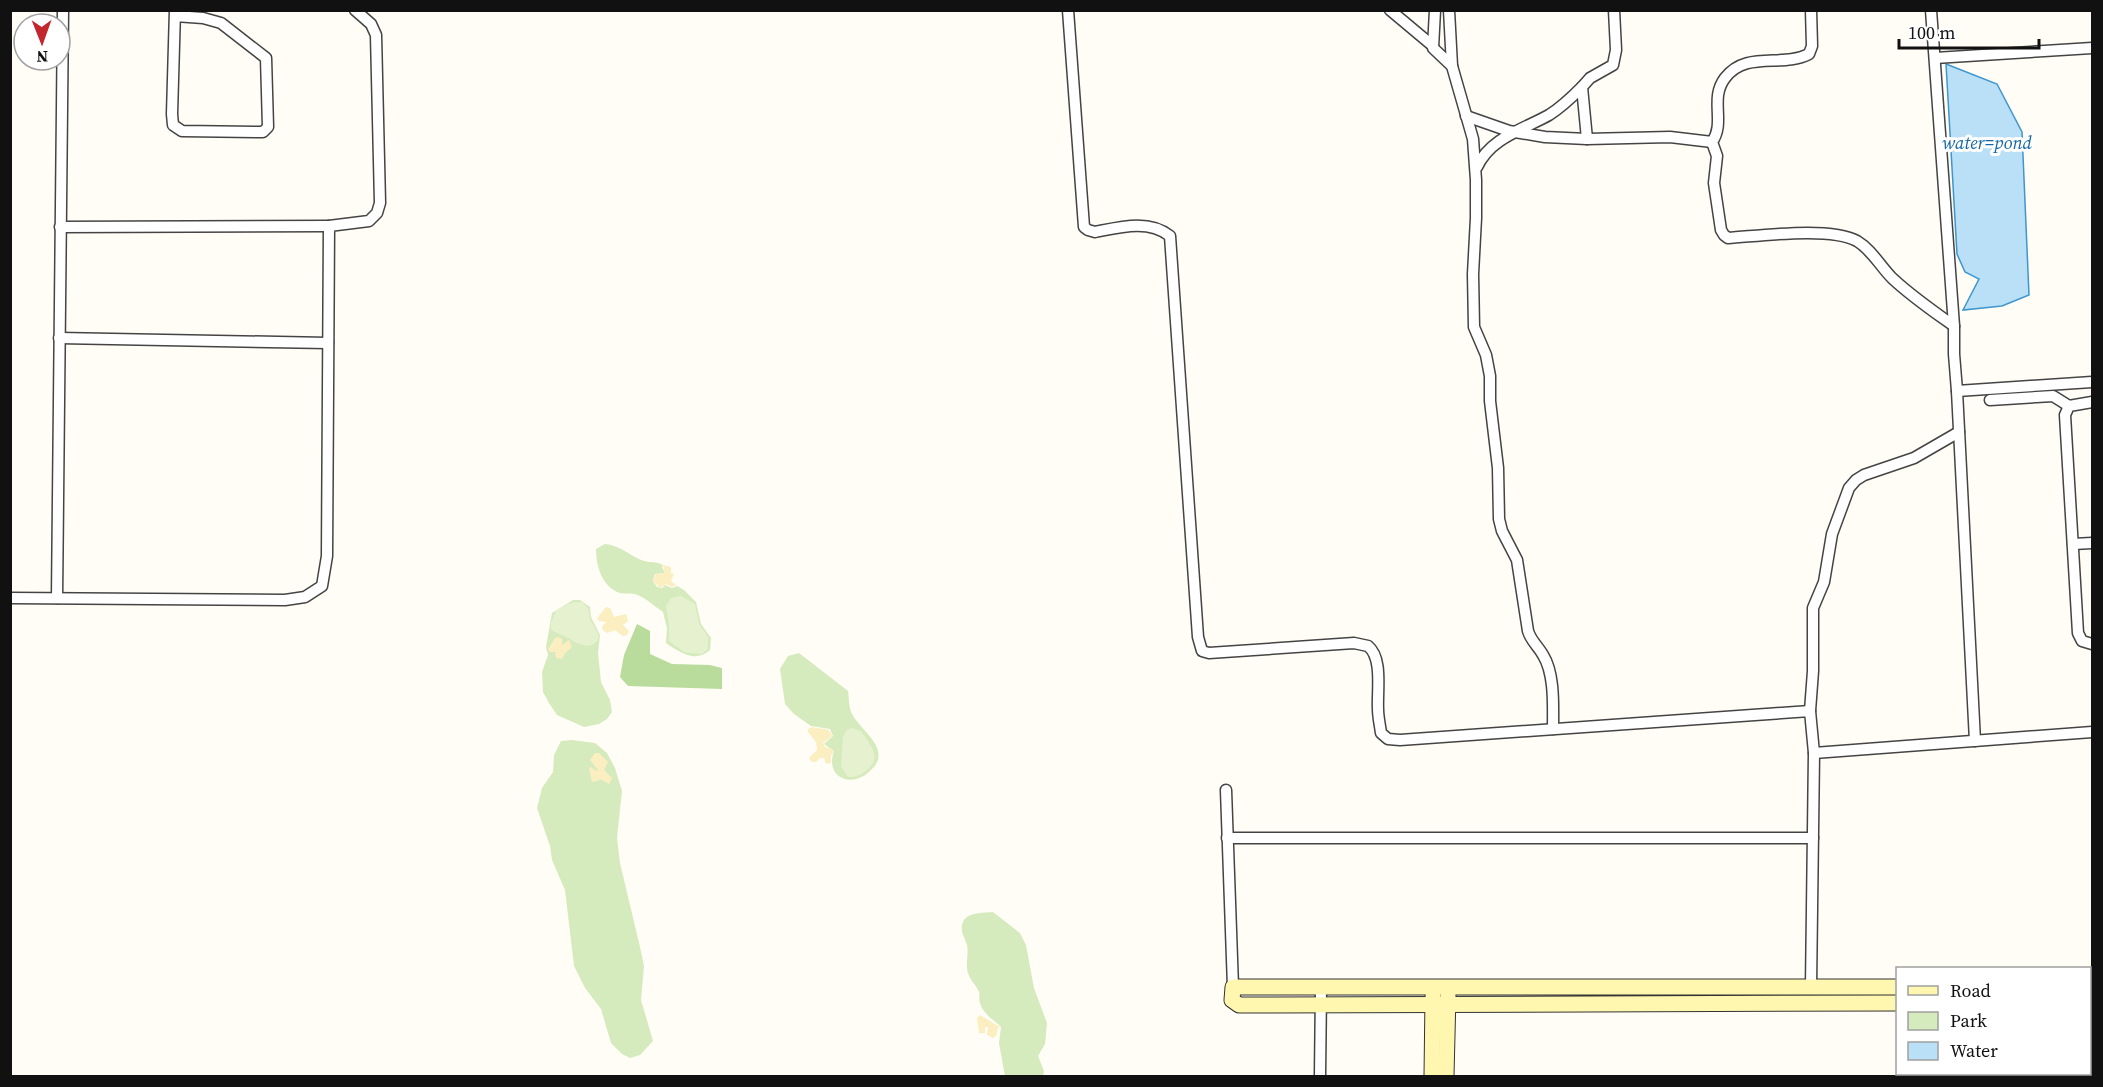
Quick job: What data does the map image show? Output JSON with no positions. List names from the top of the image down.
{
  "water": ["water=pond"],
  "legend": ["Road", "Park", "Water"],
  "scale_bar": "100 m",
  "north": "bottom"
}
